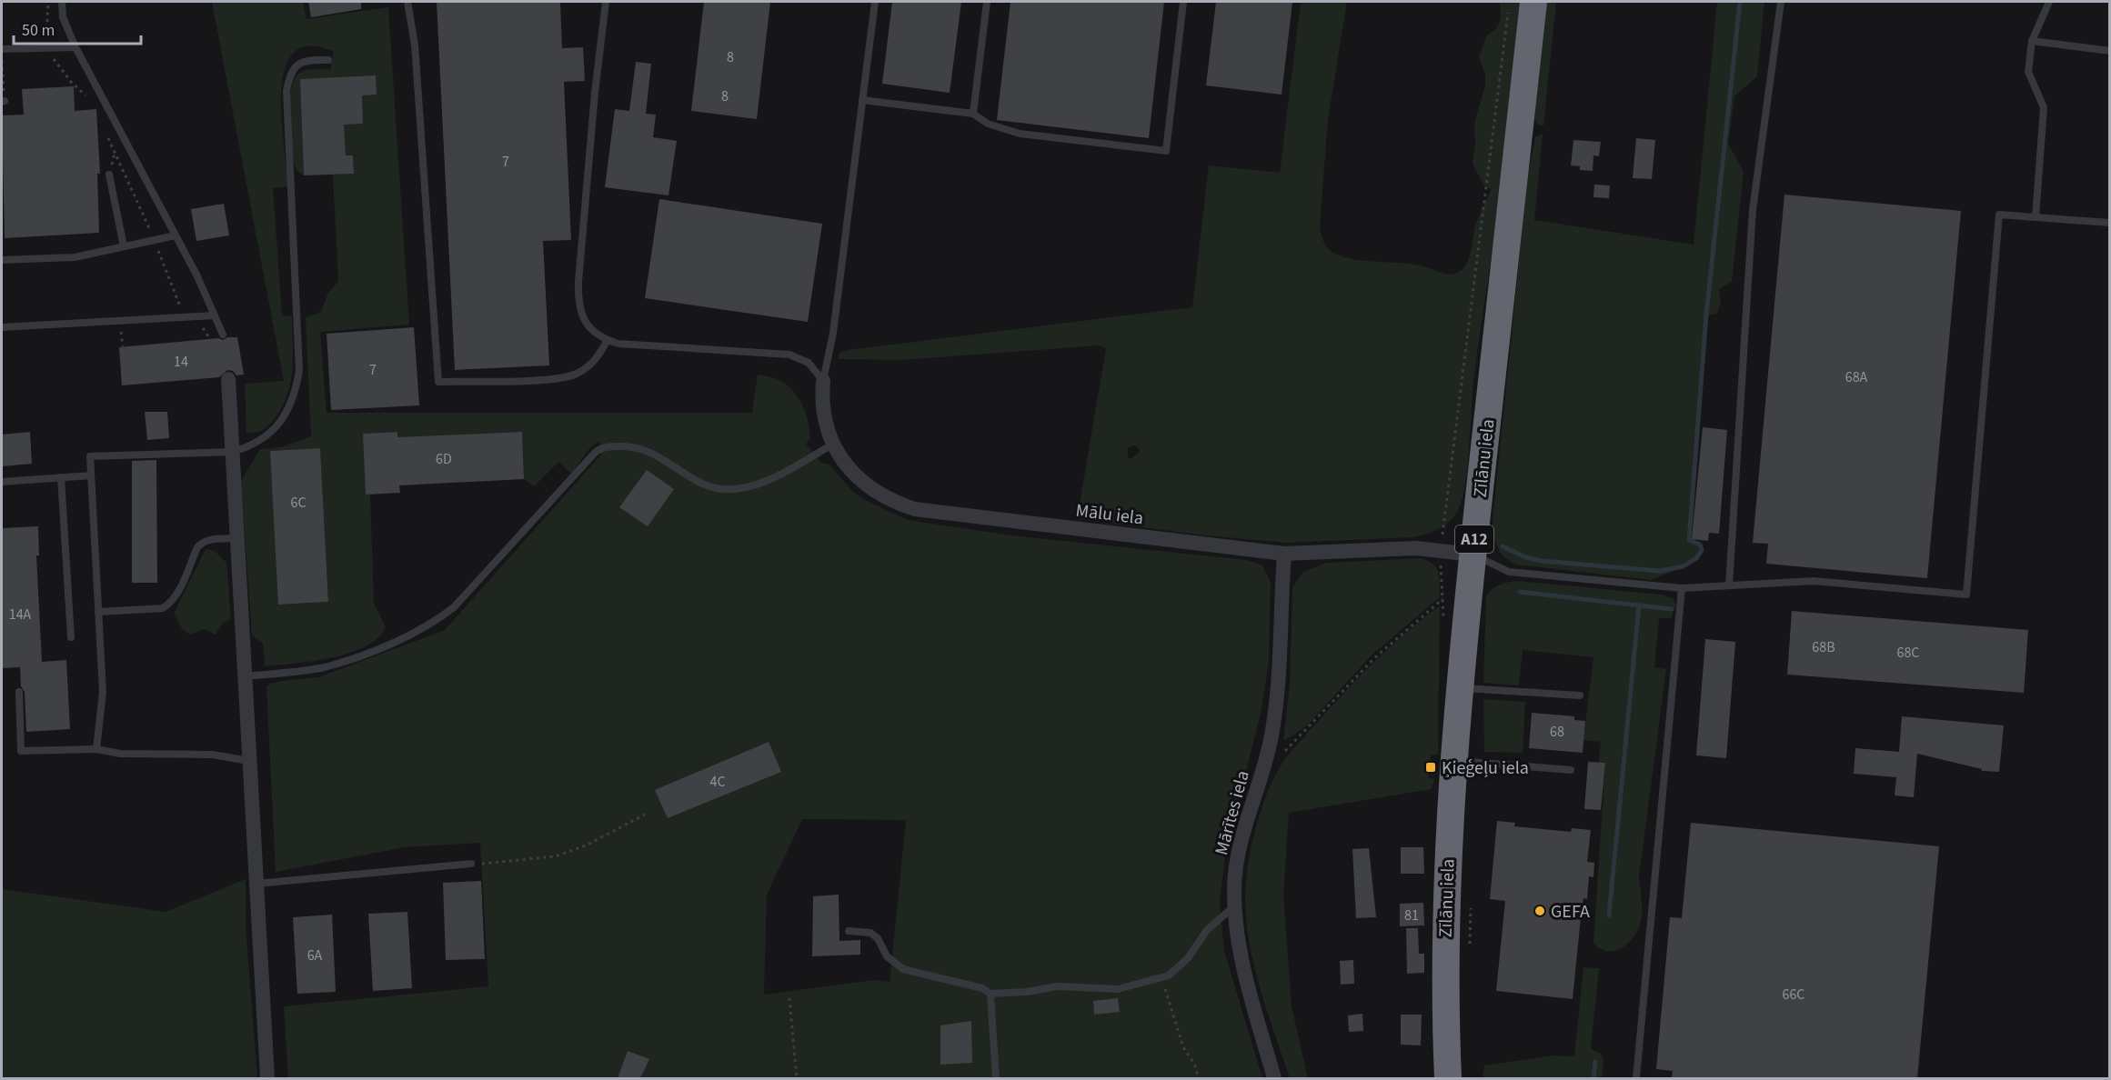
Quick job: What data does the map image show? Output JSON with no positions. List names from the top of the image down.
{
  "streets": {
    "highway": ["Zīlānu iela", "A12"],
    "street": ["Mālu iela", "Mārītes iela"]
  },
  "crossings": [
    ["Zīlānu iela", "Mālu iela"],
    ["Mālu iela", "Mārītes iela"]
  ],
  "places": {
    "transit": ["Ķieģeļu iela"],
    "other": ["GEFA"]
  },
  "house_numbers": [
    "8",
    "8",
    "7",
    "14",
    "7",
    "68A",
    "6D",
    "6C",
    "14A",
    "68B",
    "68C",
    "68",
    "4C",
    "81",
    "6A",
    "66C"
  ],
  "scale_bar": "50 m"
}
